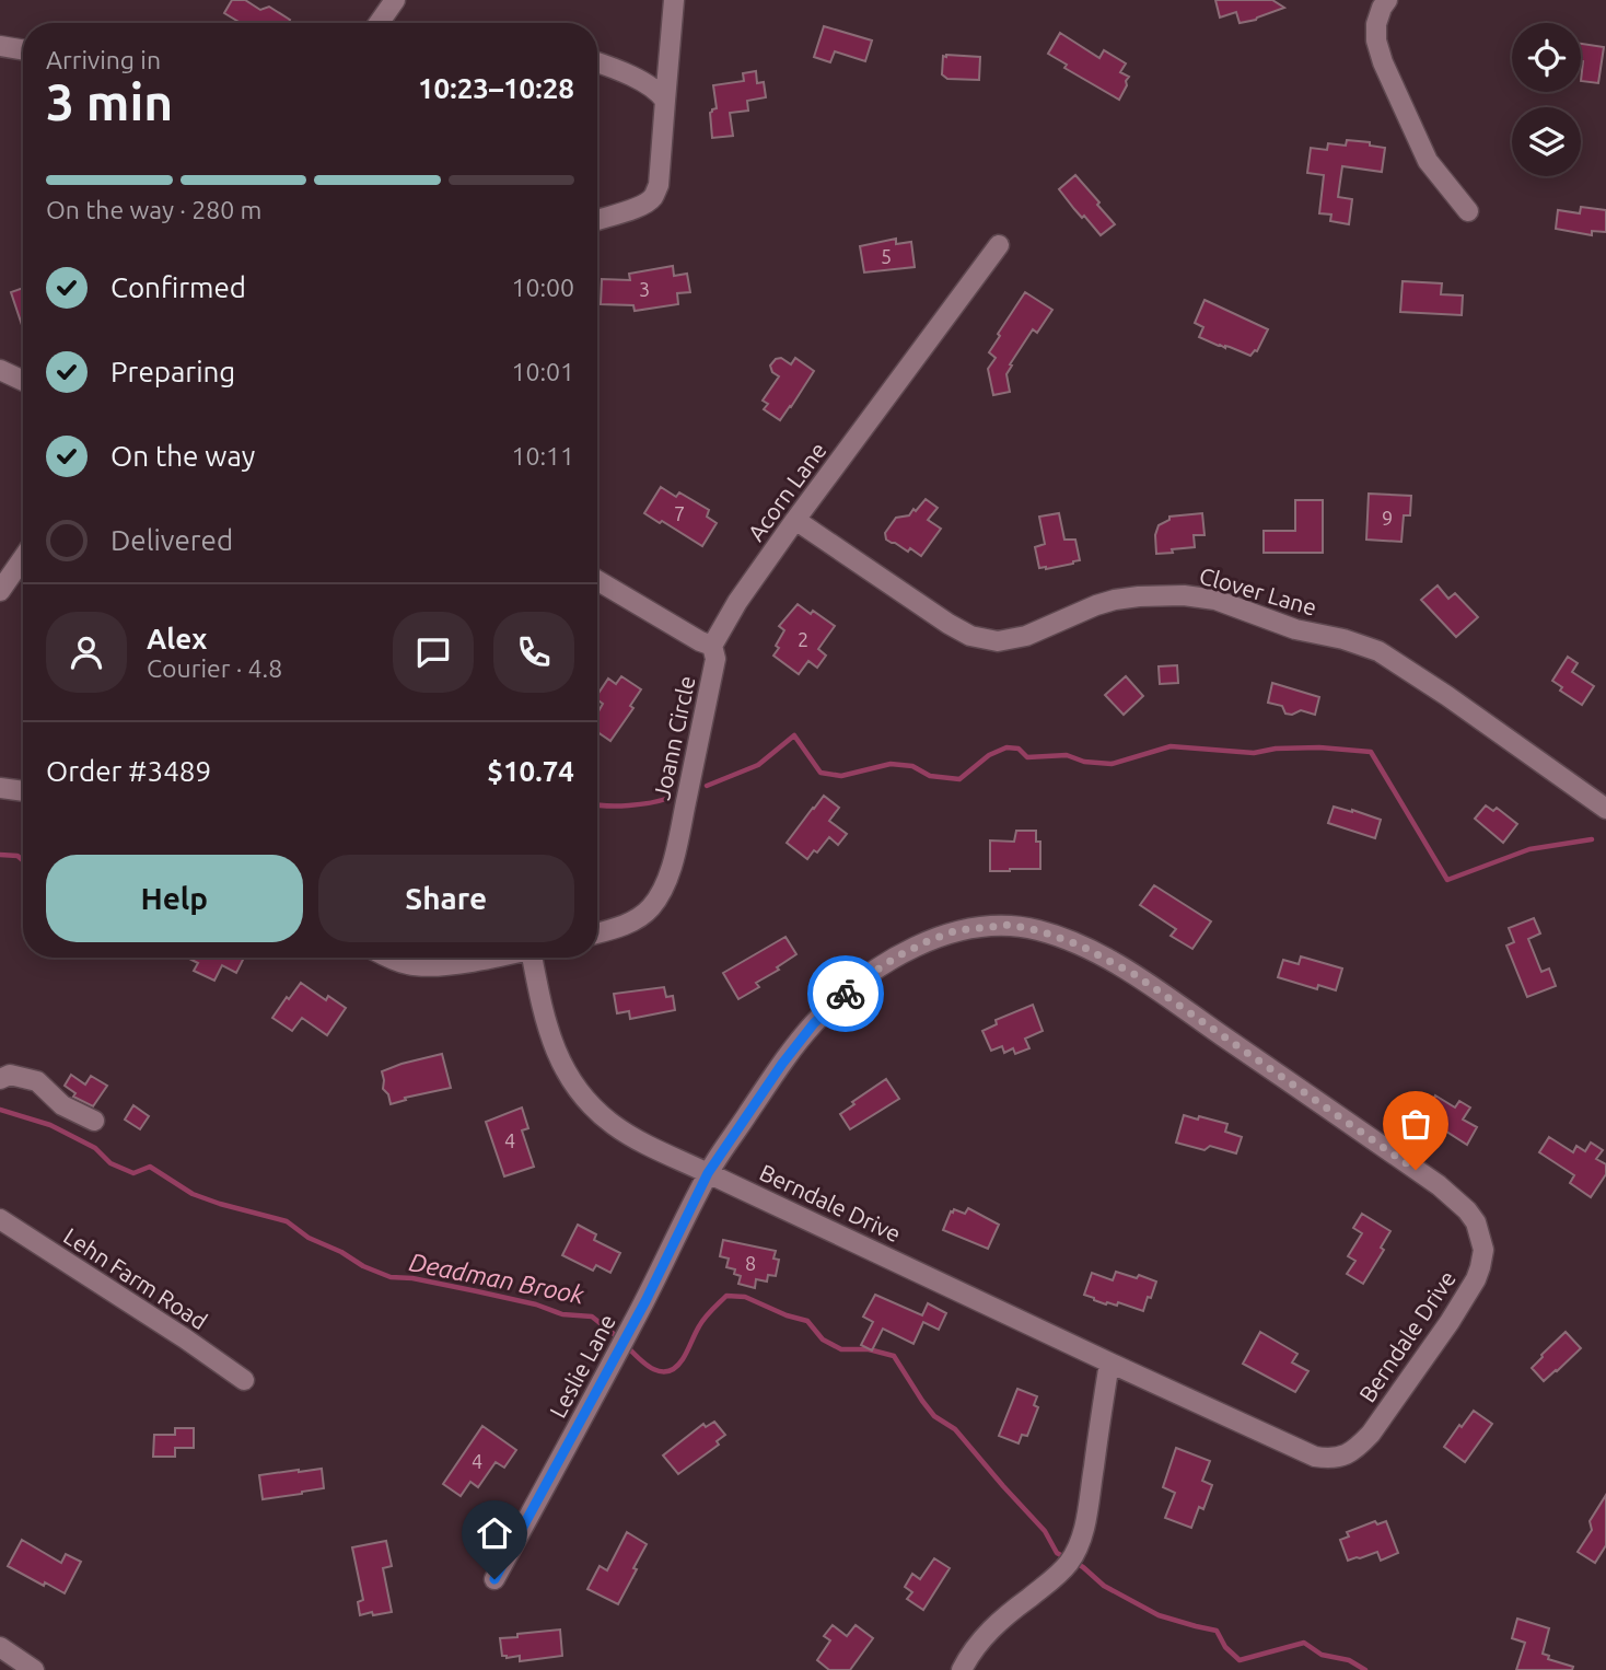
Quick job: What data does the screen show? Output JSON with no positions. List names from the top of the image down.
{
  "streets": {
    "street": [
      "Acorn Lane",
      "Clover Lane",
      "Joann Circle",
      "Berndale Drive",
      "Lehn Farm Road",
      "Leslie Lane"
    ]
  },
  "crossings": [
    ["Acorn Lane", "Clover Lane"],
    ["Acorn Lane", "Joann Circle"],
    ["Berndale Drive", "Leslie Lane"]
  ],
  "water": ["Deadman Brook"],
  "house_numbers": [
    "5",
    "3",
    "7",
    "9",
    "2",
    "4",
    "8",
    "4"
  ],
  "page": {
    "heading": ["3 min", "Arriving in", "10:23–10:28"],
    "panel": [
      "Alex",
      "Courier · 4.8",
      "Order #3489",
      "$10.74"
    ],
    "bar": "On the way · 280 m",
    "list": [
      ["Confirmed", "10:00"],
      ["Preparing", "10:01"],
      ["On the way", "10:11"],
      "Delivered"
    ],
    "buttons": ["Help", "Share"]
  }
}
